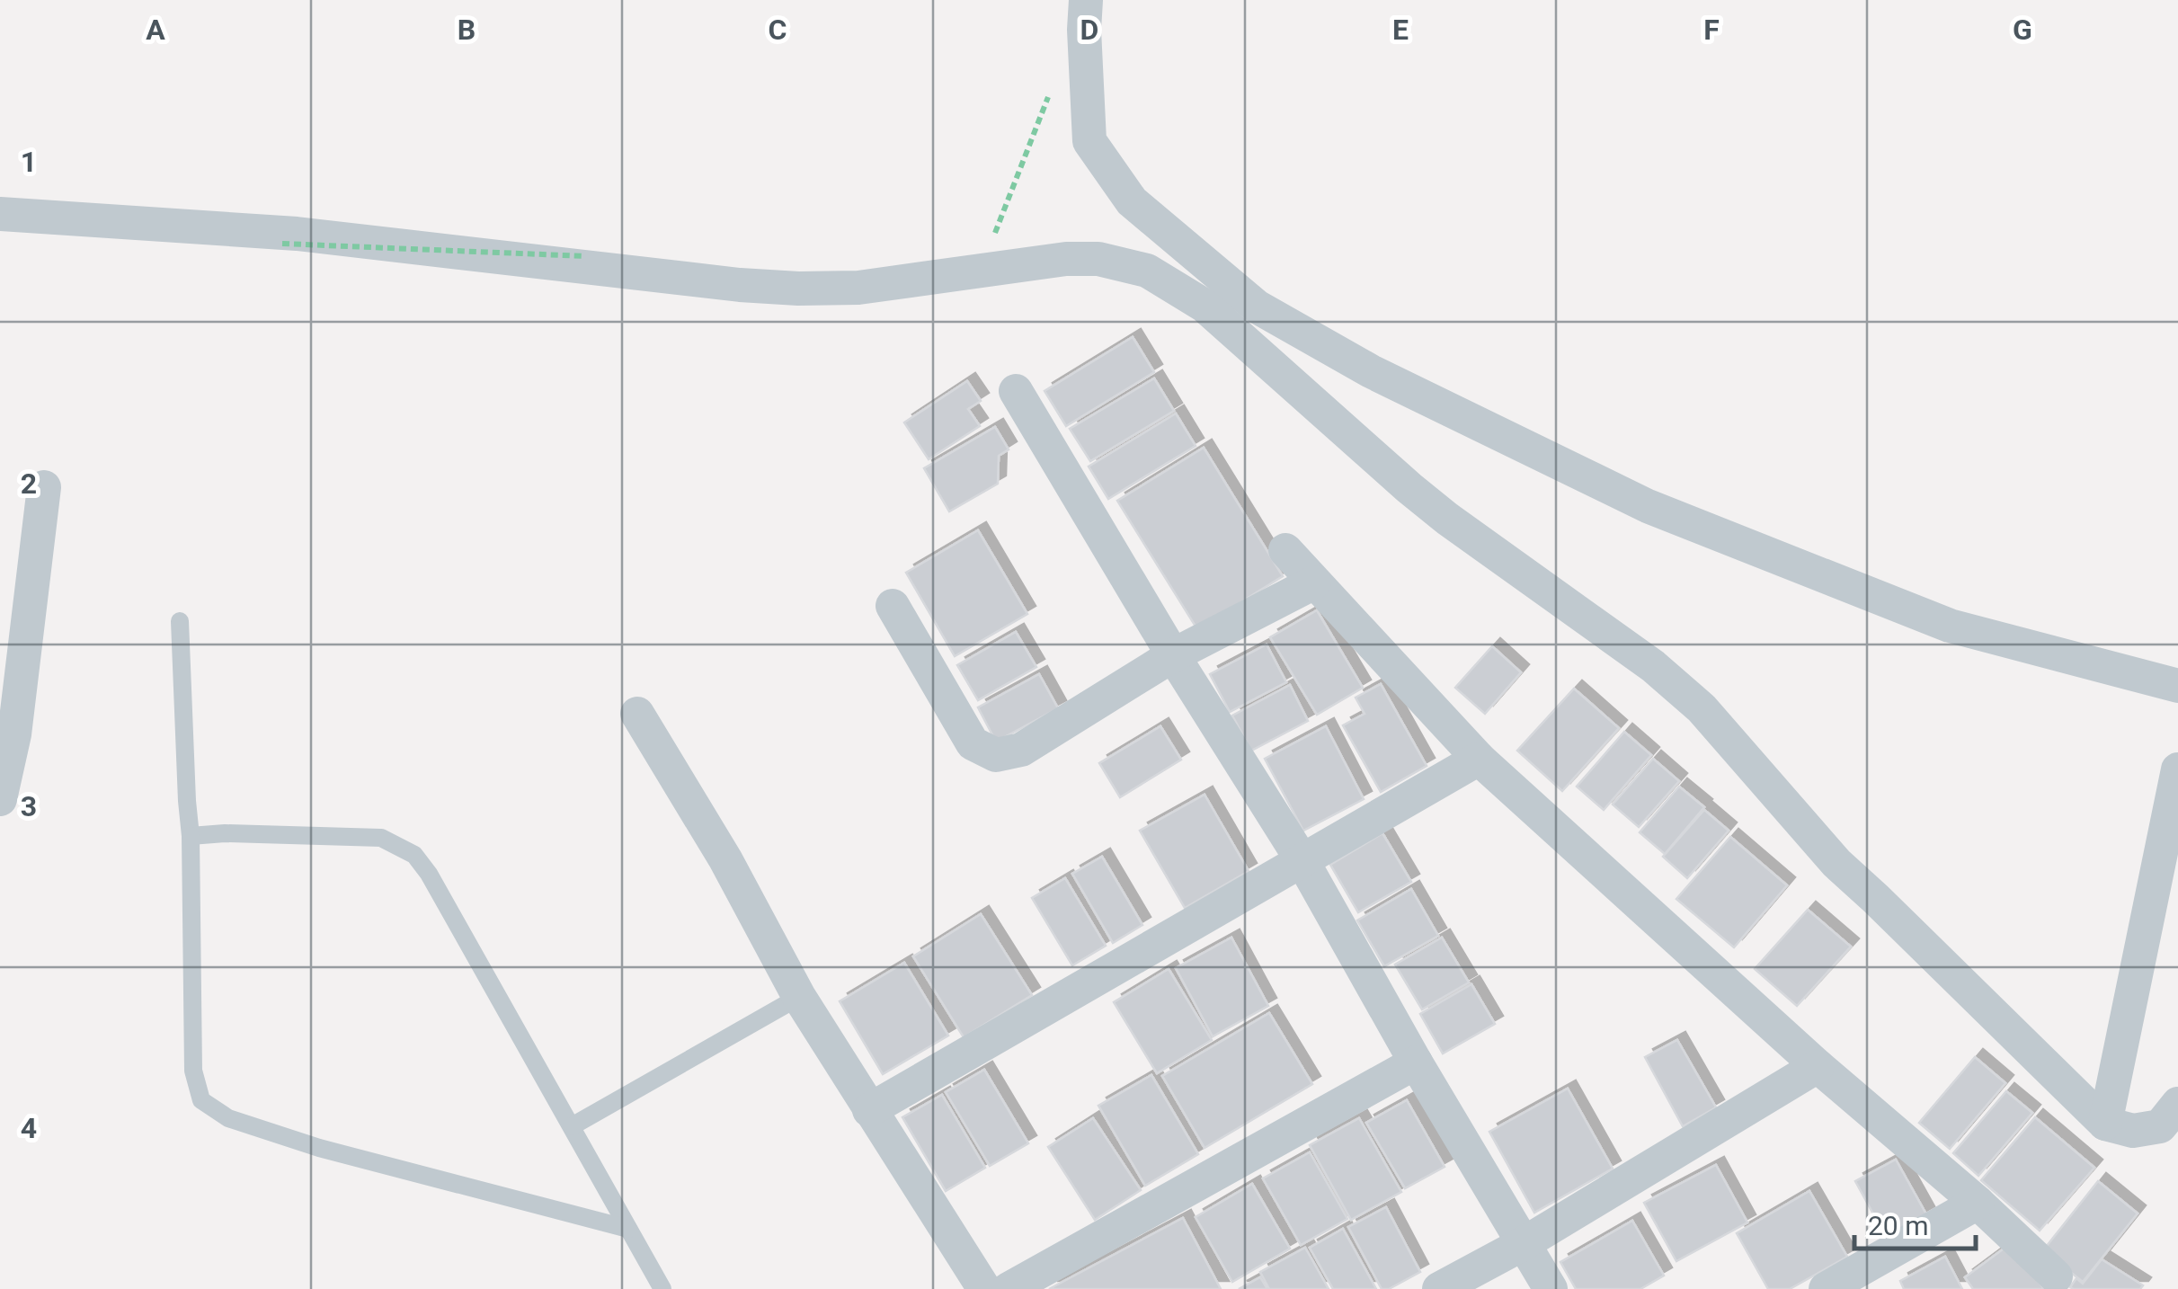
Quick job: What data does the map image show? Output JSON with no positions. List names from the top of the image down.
{
  "scale_bar": "20 m",
  "grid": {
    "columns": [
      "A",
      "B",
      "C",
      "D",
      "E",
      "F",
      "G"
    ],
    "rows": [
      "1",
      "2",
      "3",
      "4"
    ]
  }
}
